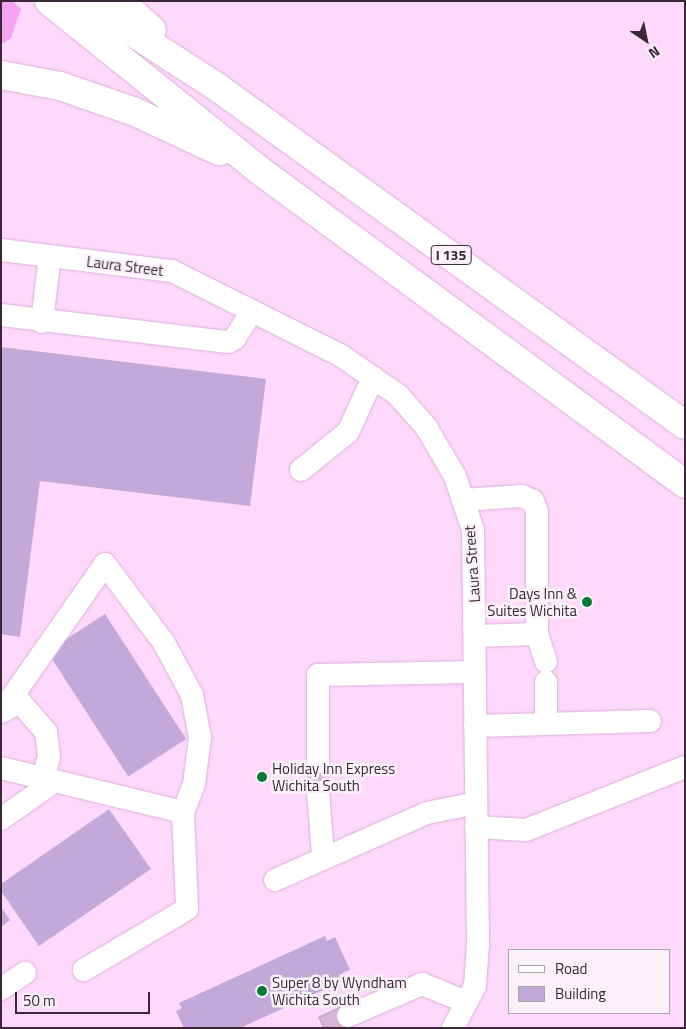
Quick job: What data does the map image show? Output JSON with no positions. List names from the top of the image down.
{
  "streets": {
    "highway": ["I 135"],
    "street": ["Laura Street"]
  },
  "places": ["Days Inn & Suites Wichita", "Holiday Inn Express Wichita South", "Super 8 by Wyndham Wichita South"],
  "legend": ["Road", "Building"],
  "scale_bar": "50 m",
  "north": "bottom right"
}
